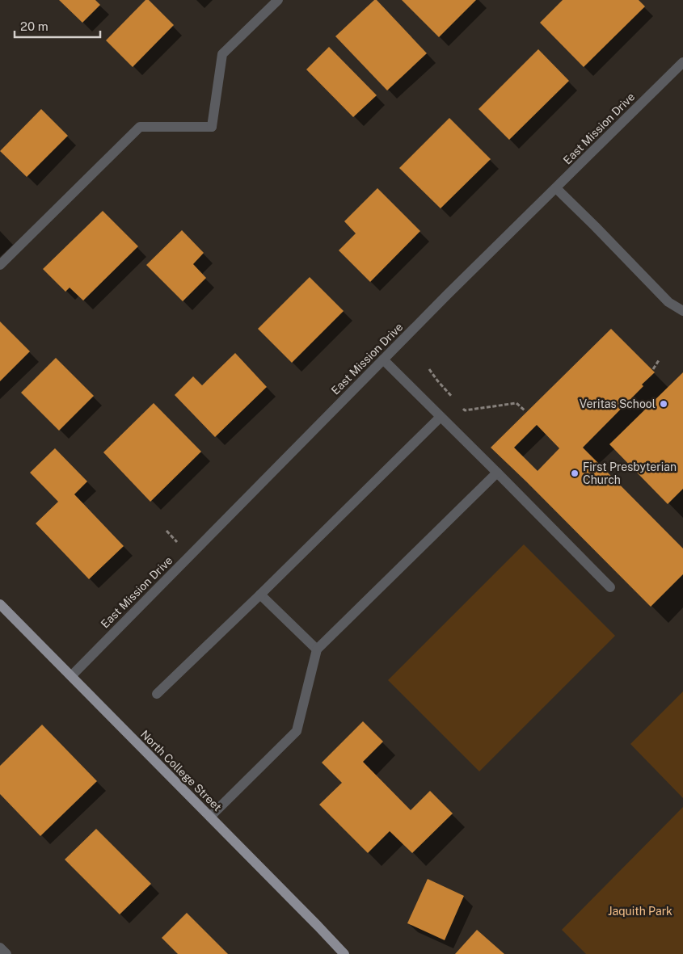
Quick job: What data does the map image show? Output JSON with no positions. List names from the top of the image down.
{
  "streets": {
    "main road": ["North College Street"],
    "street": ["East Mission Drive"]
  },
  "crossings": [
    ["East Mission Drive", "North College Street"]
  ],
  "parks": ["Jaquith Park"],
  "places": ["Veritas School", "First Presbyterian Church"],
  "scale_bar": "20 m"
}
